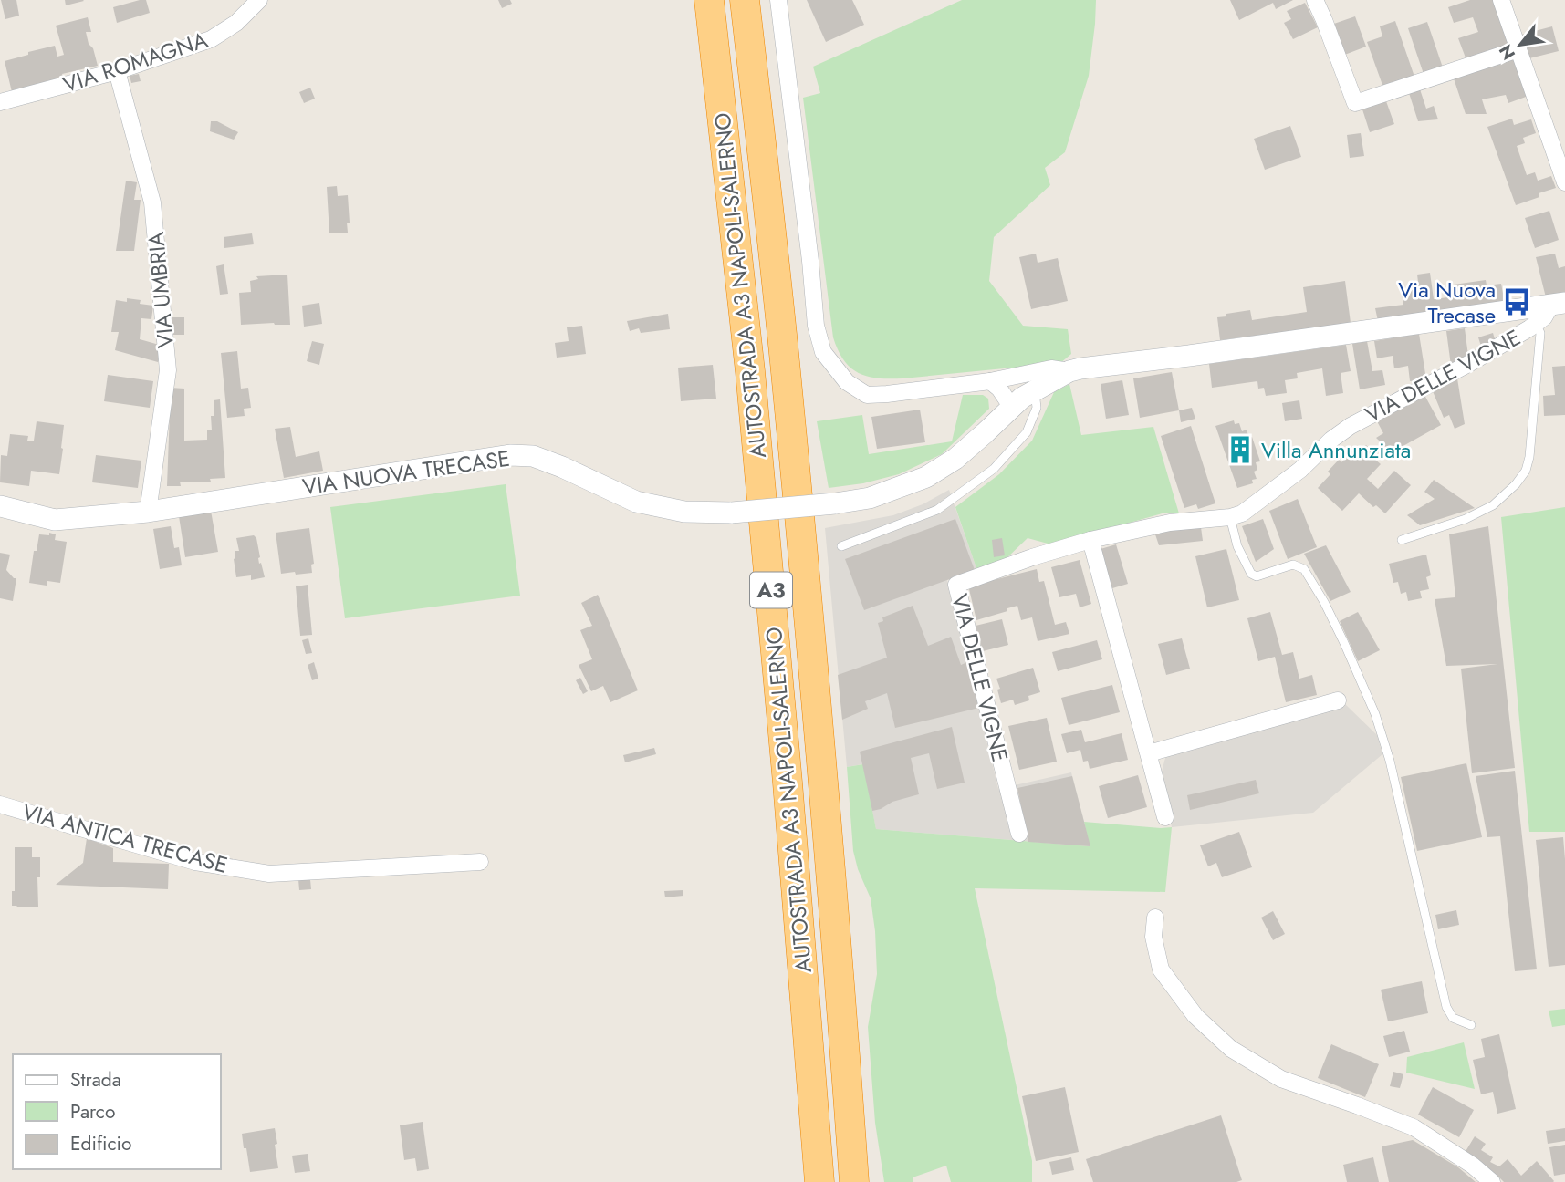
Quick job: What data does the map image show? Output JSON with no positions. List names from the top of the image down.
{
  "streets": {
    "highway": ["AUTOSTRADA A3 NAPOLI-SALERNO", "A3"],
    "street": [
      "VIA ROMAGNA",
      "VIA UMBRIA",
      "VIA DELLE VIGNE",
      "VIA NUOVA TRECASE",
      "VIA ANTICA TRECASE"
    ]
  },
  "crossings": [
    ["VIA ROMAGNA", "VIA UMBRIA"],
    ["VIA UMBRIA", "VIA NUOVA TRECASE"],
    ["VIA DELLE VIGNE", "VIA NUOVA TRECASE"]
  ],
  "places": {
    "bus stop": ["Via Nuova Trecase"],
    "building": ["Villa Annunziata"]
  },
  "legend": ["Strada", "Parco", "Edificio"],
  "north": "bottom left"
}
